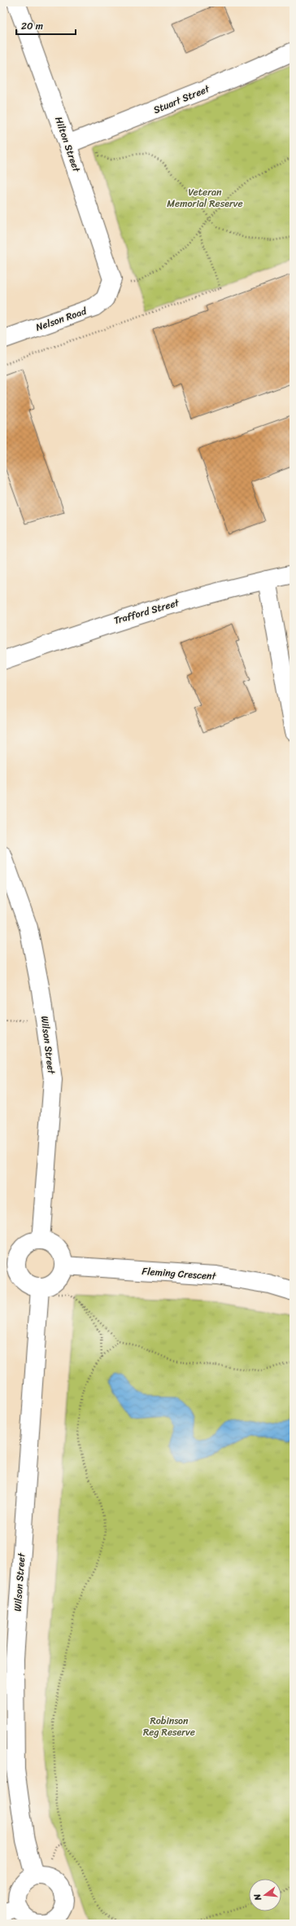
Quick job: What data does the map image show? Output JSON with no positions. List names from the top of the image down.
{
  "streets": {
    "street": [
      "Stuart Street",
      "Hilton Street",
      "Nelson Road",
      "Trafford Street",
      "Wilson Street",
      "Fleming Crescent"
    ]
  },
  "crossings": [
    ["Stuart Street", "Hilton Street"],
    ["Hilton Street", "Nelson Road"],
    ["Wilson Street", "Fleming Crescent"]
  ],
  "parks": ["Veteran Memorial Reserve", "Robinson Reg Reserve"],
  "scale_bar": "20 m",
  "north": "left"
}
